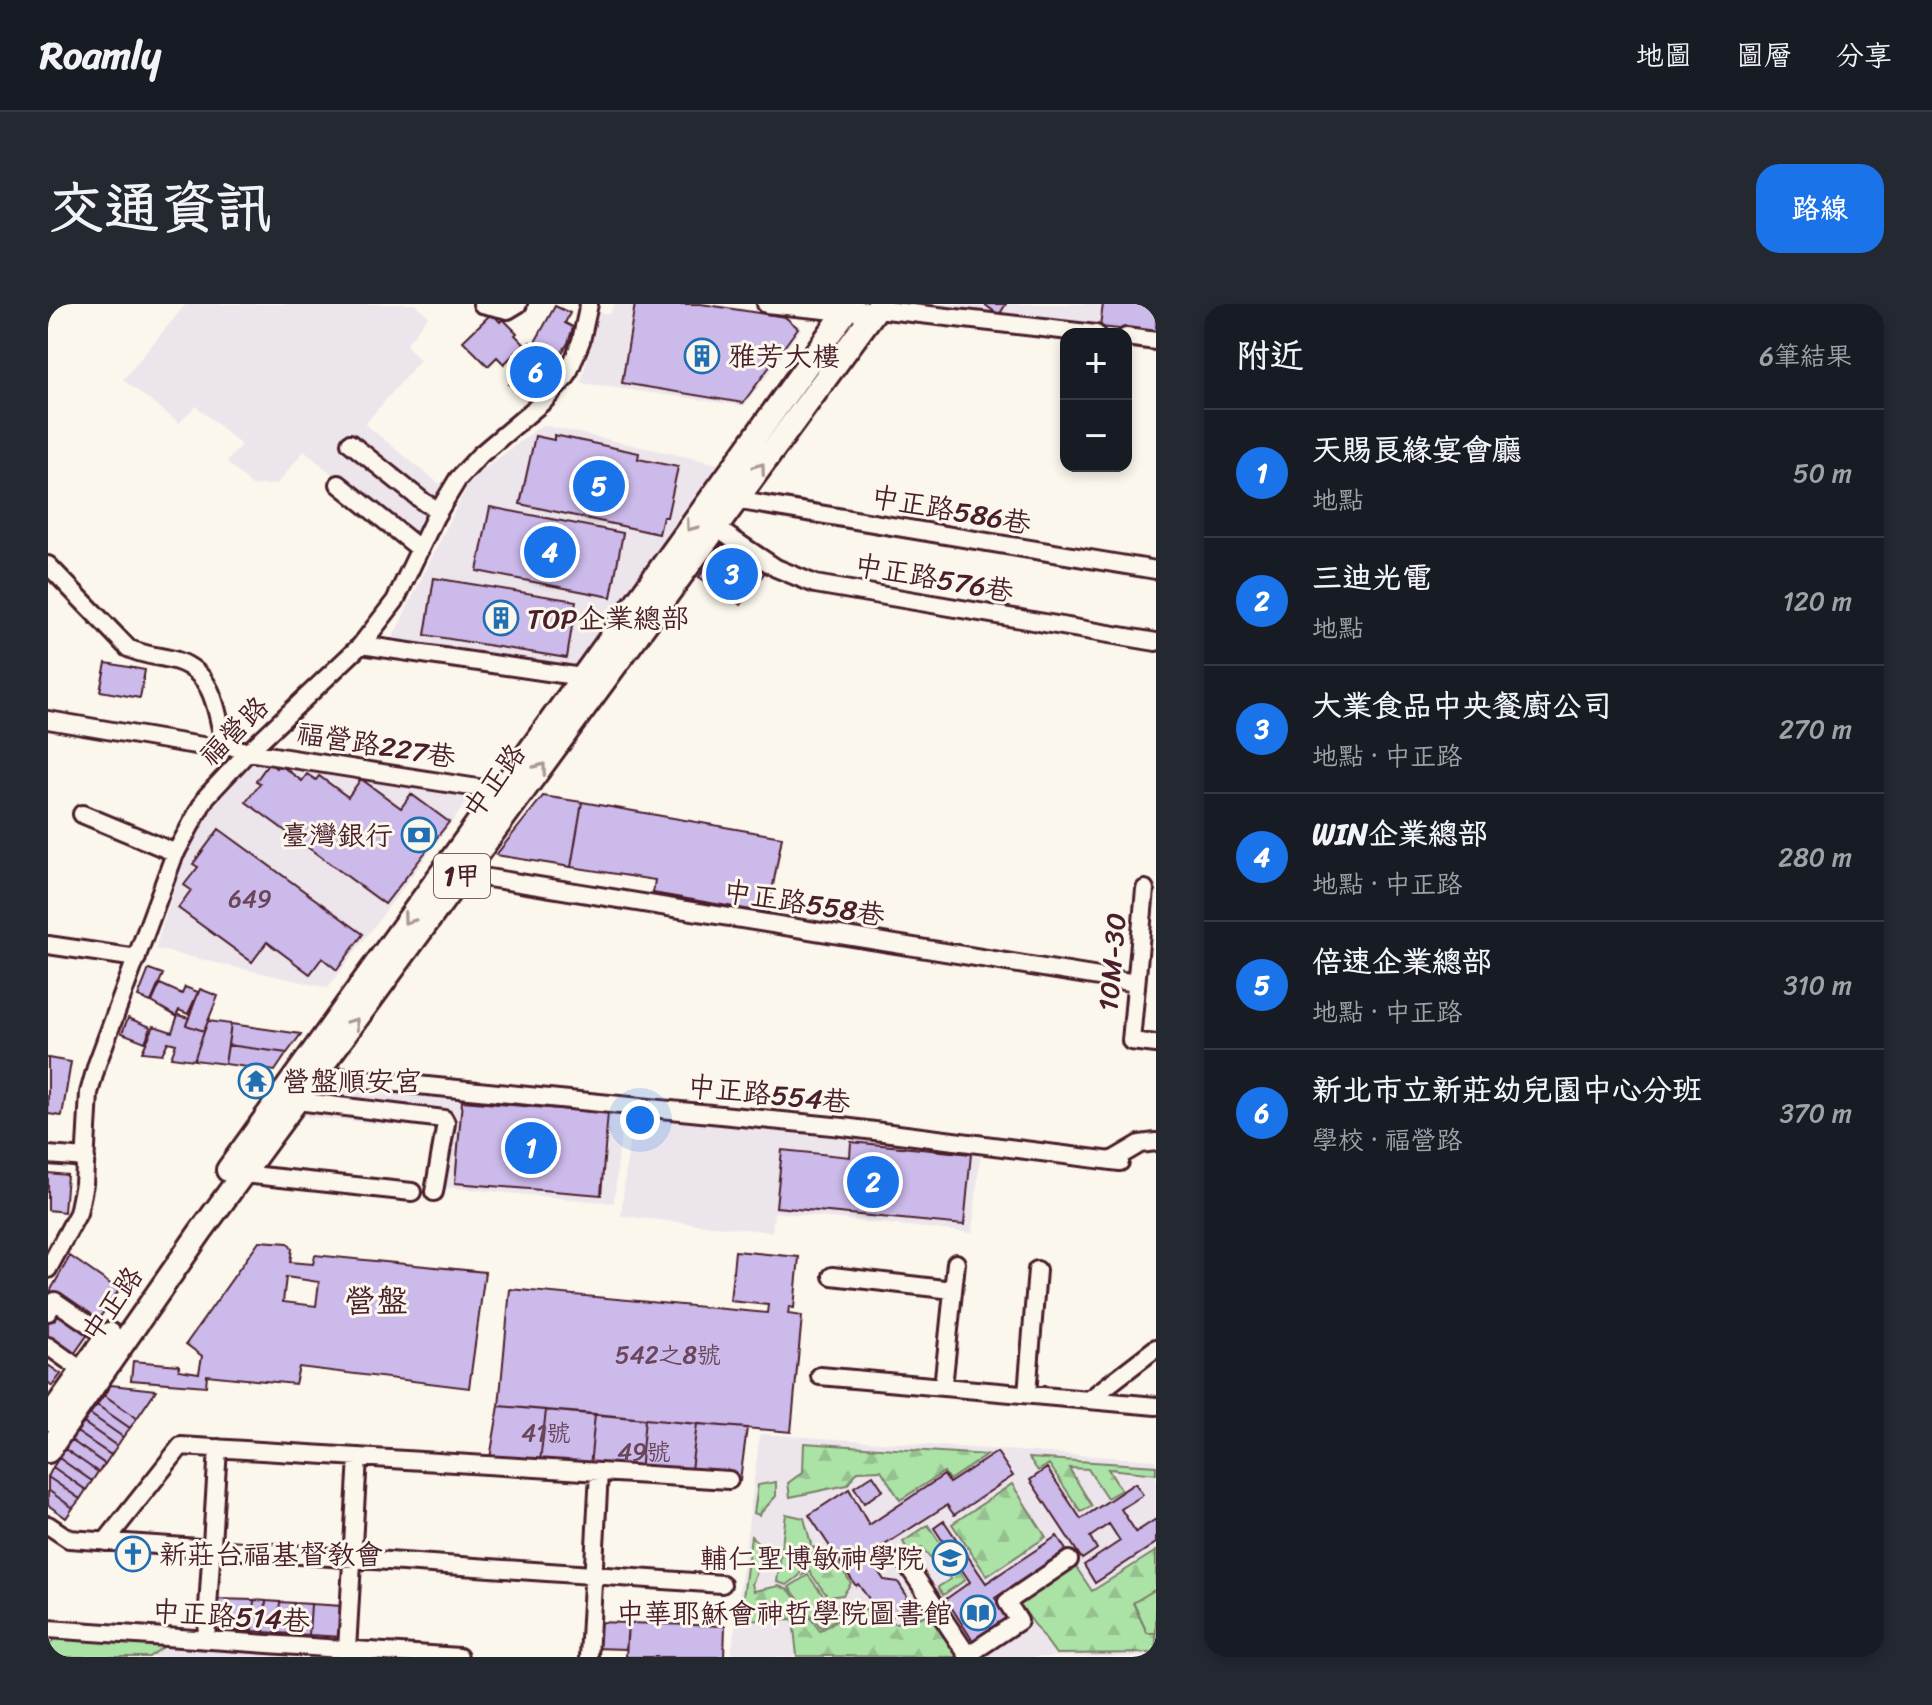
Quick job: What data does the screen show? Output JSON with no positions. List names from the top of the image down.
{
  "streets": {
    "main road": ["中正路", "1甲"],
    "street": [
      "中正路586巷",
      "中正路576巷",
      "福營路",
      "福營路227巷",
      "中正路558巷",
      "10M-30",
      "中正路554巷",
      "中正路514巷"
    ]
  },
  "crossings": [
    ["中正路586巷", "中正路"],
    ["中正路576巷", "中正路"],
    ["福營路", "福營路227巷"],
    ["福營路227巷", "中正路"],
    ["中正路", "中正路558巷"],
    ["中正路", "中正路554巷"],
    ["中正路558巷", "10M-30"]
  ],
  "districts": ["營盤"],
  "places": {
    "building": ["雅芳大樓", "TOP企業總部"],
    "bank": ["臺灣銀行"],
    "temple": ["營盤順安宮"],
    "church": ["新莊台福基督教會"],
    "school or university": ["輔仁聖博敏神學院"],
    "library": ["中華耶穌會神哲學院圖書館"]
  },
  "house_numbers": [
    "649",
    "542之8號",
    "41號",
    "49號"
  ],
  "page": {
    "header": "Roamly",
    "nav": ["地圖", "圖層", "分享"],
    "title": "交通資訊",
    "buttons": "路線",
    "heading": ["附近", "6筆結果"],
    "map_buttons": ["+", "−"],
    "pins": [
      "6",
      "5",
      "4",
      "3",
      "1",
      "2"
    ],
    "list": [
      {
        "mark": "1",
        "name": "天賜良緣宴會廳",
        "note": "地點",
        "value": "50 m"
      },
      {
        "mark": "2",
        "name": "三迪光電",
        "note": "地點",
        "value": "120 m"
      },
      {
        "mark": "3",
        "name": "大業食品中央餐廚公司",
        "note": "地點 · 中正路",
        "value": "270 m"
      },
      {
        "mark": "4",
        "name": "WIN企業總部",
        "note": "地點 · 中正路",
        "value": "280 m"
      },
      {
        "mark": "5",
        "name": "倍速企業總部",
        "note": "地點 · 中正路",
        "value": "310 m"
      },
      {
        "mark": "6",
        "name": "新北市立新莊幼兒園中心分班",
        "note": "學校 · 福營路",
        "value": "370 m"
      }
    ]
  }
}
